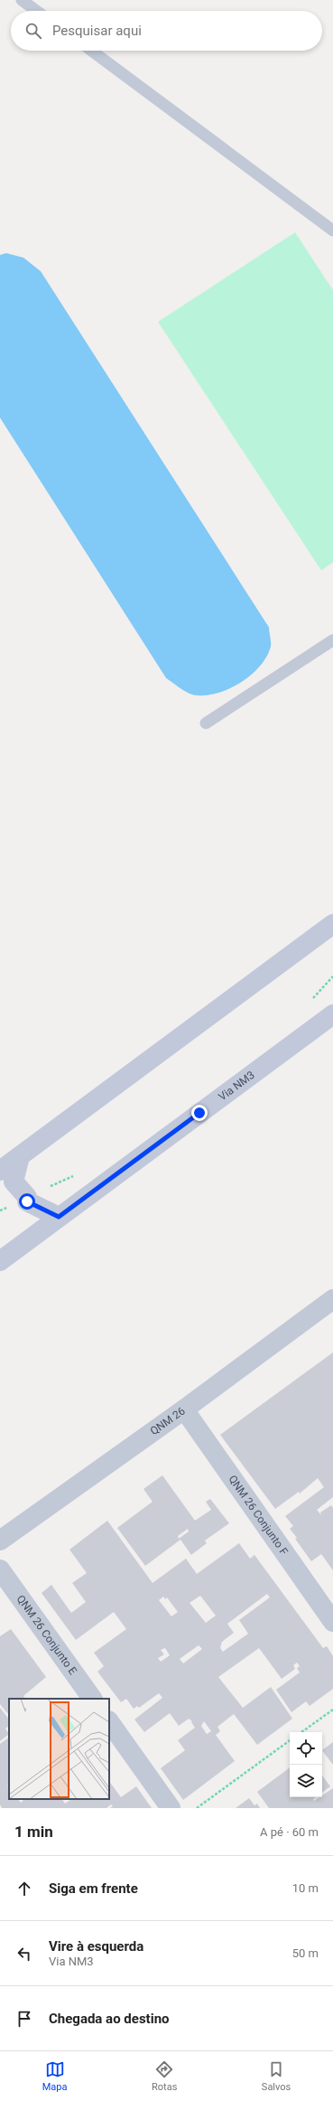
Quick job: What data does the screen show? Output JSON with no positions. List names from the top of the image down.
{
  "streets": {
    "main road": ["Via NM3"],
    "street": ["QNM 26", "QNM 26 Conjunto F", "QNM 26 Conjunto E"]
  },
  "crossings": [
    ["QNM 26", "QNM 26 Conjunto F"]
  ],
  "page": {
    "search": "Pesquisar aqui",
    "heading": ["1 min", "A pé · 60 m"],
    "list": [
      ["Siga em frente", "10 m"],
      ["Vire à esquerda", "Via NM3", "50 m"],
      "Chegada ao destino"
    ],
    "nav": ["Mapa", "Rotas", "Salvos"]
  }
}
